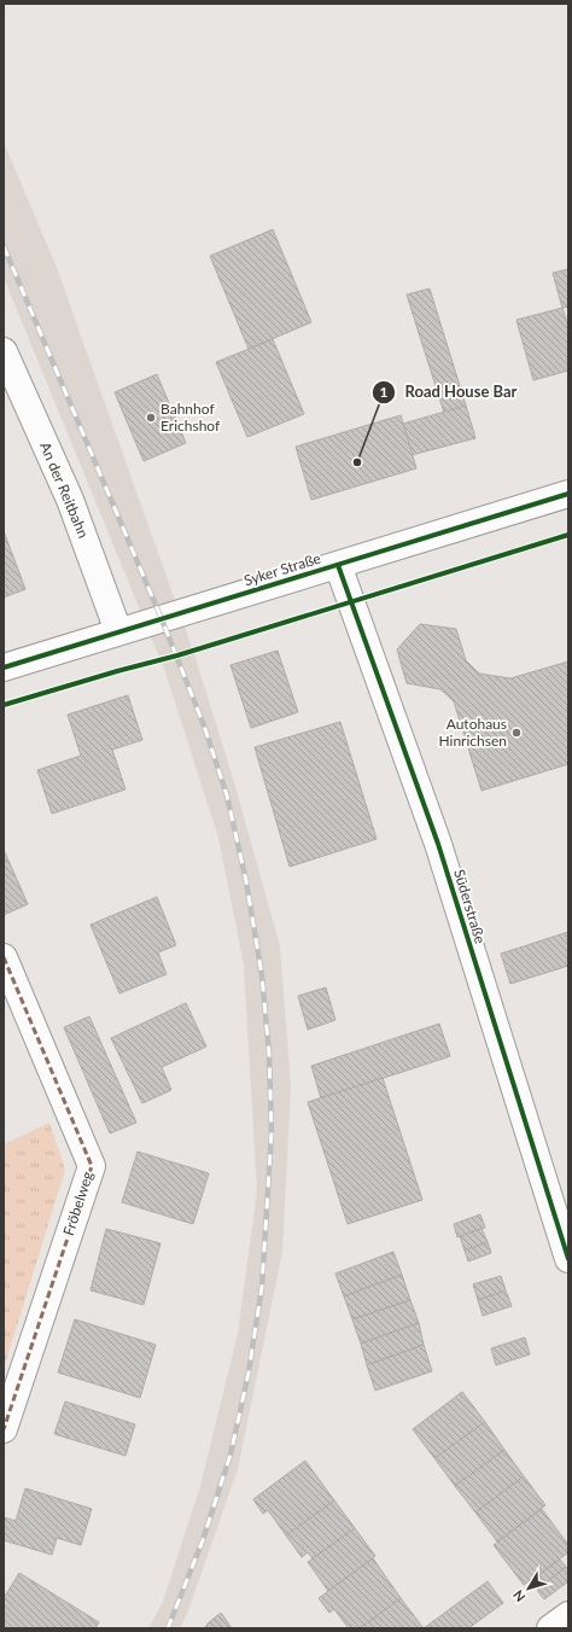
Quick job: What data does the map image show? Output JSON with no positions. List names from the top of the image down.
{
  "streets": {
    "street": [
      "An der Reitbahn",
      "Syker Straße",
      "Süderstraße",
      "Fröbelweg"
    ]
  },
  "crossings": [
    ["An der Reitbahn", "Syker Straße"],
    ["Syker Straße", "Süderstraße"]
  ],
  "places": ["Bahnhof Erichshof", "Road House Bar", "Autohaus Hinrichsen"],
  "north": "bottom left"
}
